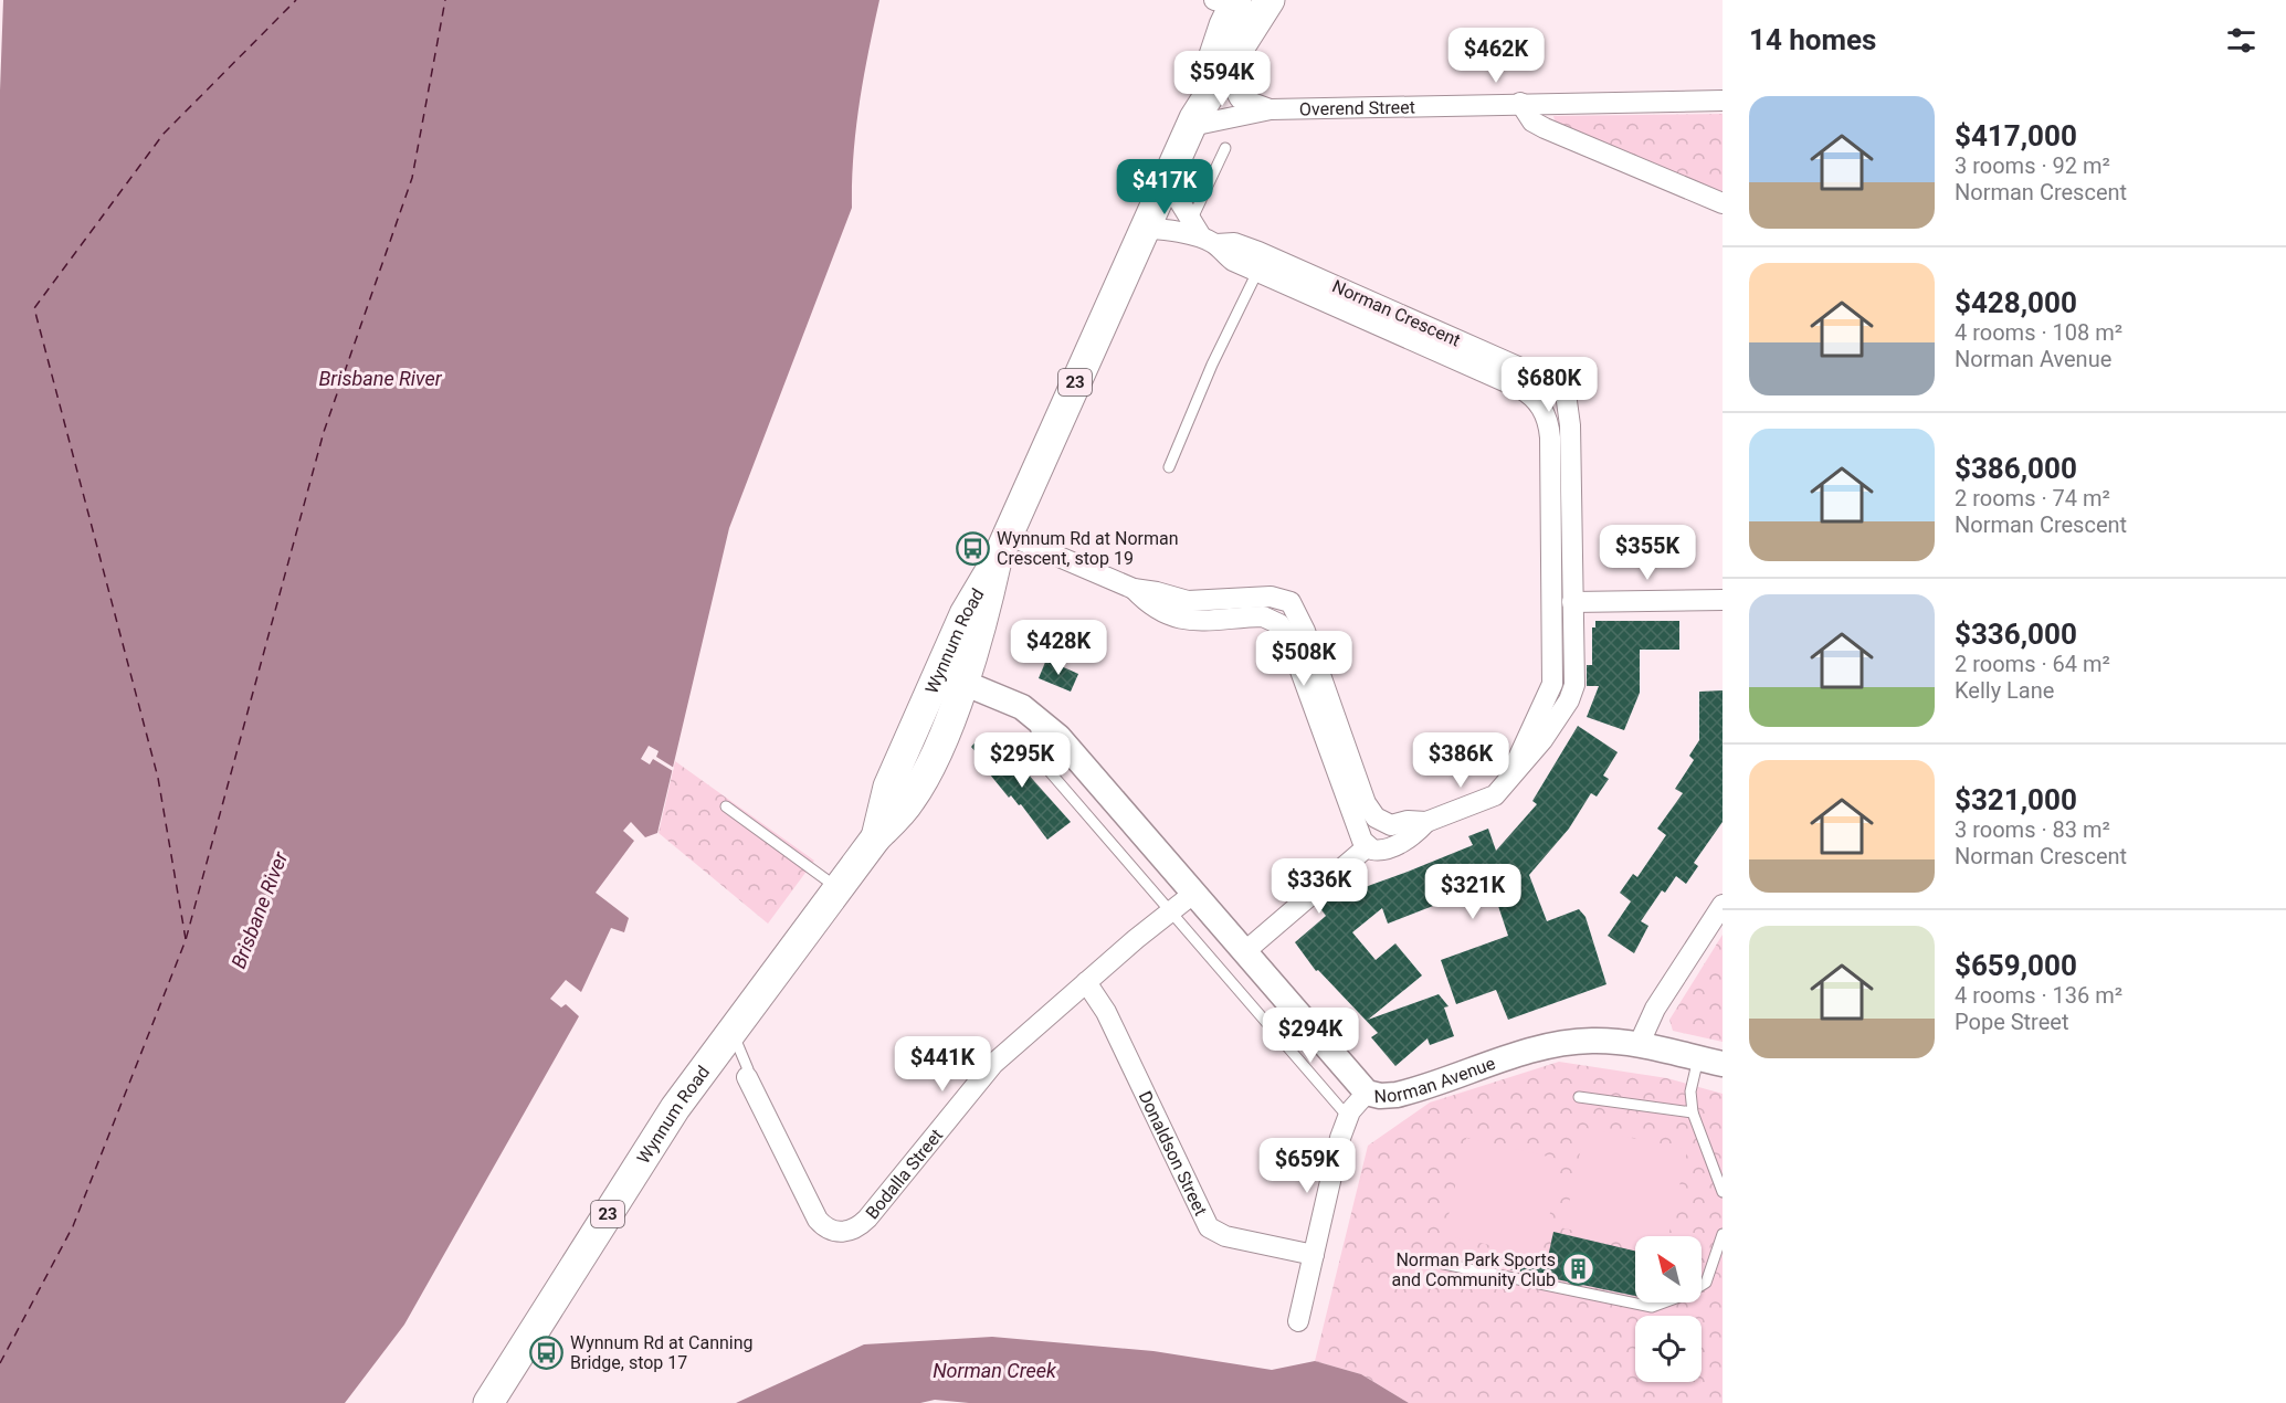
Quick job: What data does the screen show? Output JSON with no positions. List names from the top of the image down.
{
  "streets": {
    "main road": ["23", "Wynnum Road"],
    "street": [
      "Overend Street",
      "Norman Crescent",
      "Norman Avenue",
      "Donaldson Street",
      "Bodalla Street"
    ]
  },
  "crossings": [
    ["Overend Street", "Wynnum Road"],
    ["Norman Crescent", "Wynnum Road"],
    ["Wynnum Road", "Norman Avenue"],
    ["Wynnum Road", "Bodalla Street"],
    ["Norman Avenue", "Bodalla Street"],
    ["Donaldson Street", "Bodalla Street"]
  ],
  "water": ["Brisbane River", "Norman Creek"],
  "places": {
    "bus stop": ["Wynnum Rd at Norman Crescent, stop 19", "Wynnum Rd at Canning Bridge, stop 17"],
    "building": ["Norman Park Sports and Community Club"]
  },
  "north": "top left",
  "page": {
    "heading": "14 homes",
    "price": [
      "$462K",
      "$594K",
      "$417K",
      "$680K",
      "$355K",
      "$428K",
      "$508K",
      "$295K",
      "$386K",
      "$336K",
      "$321K",
      "$294K",
      "$441K",
      "$659K"
    ],
    "list": [
      {
        "name": "$417,000",
        "note": "3 rooms · 92 m² · Norman Crescent"
      },
      {
        "name": "$428,000",
        "note": "4 rooms · 108 m² · Norman Avenue"
      },
      {
        "name": "$386,000",
        "note": "2 rooms · 74 m² · Norman Crescent"
      },
      {
        "name": "$336,000",
        "note": "2 rooms · 64 m² · Kelly Lane"
      },
      {
        "name": "$321,000",
        "note": "3 rooms · 83 m² · Norman Crescent"
      },
      {
        "name": "$659,000",
        "note": "4 rooms · 136 m² · Pope Street"
      }
    ]
  }
}
